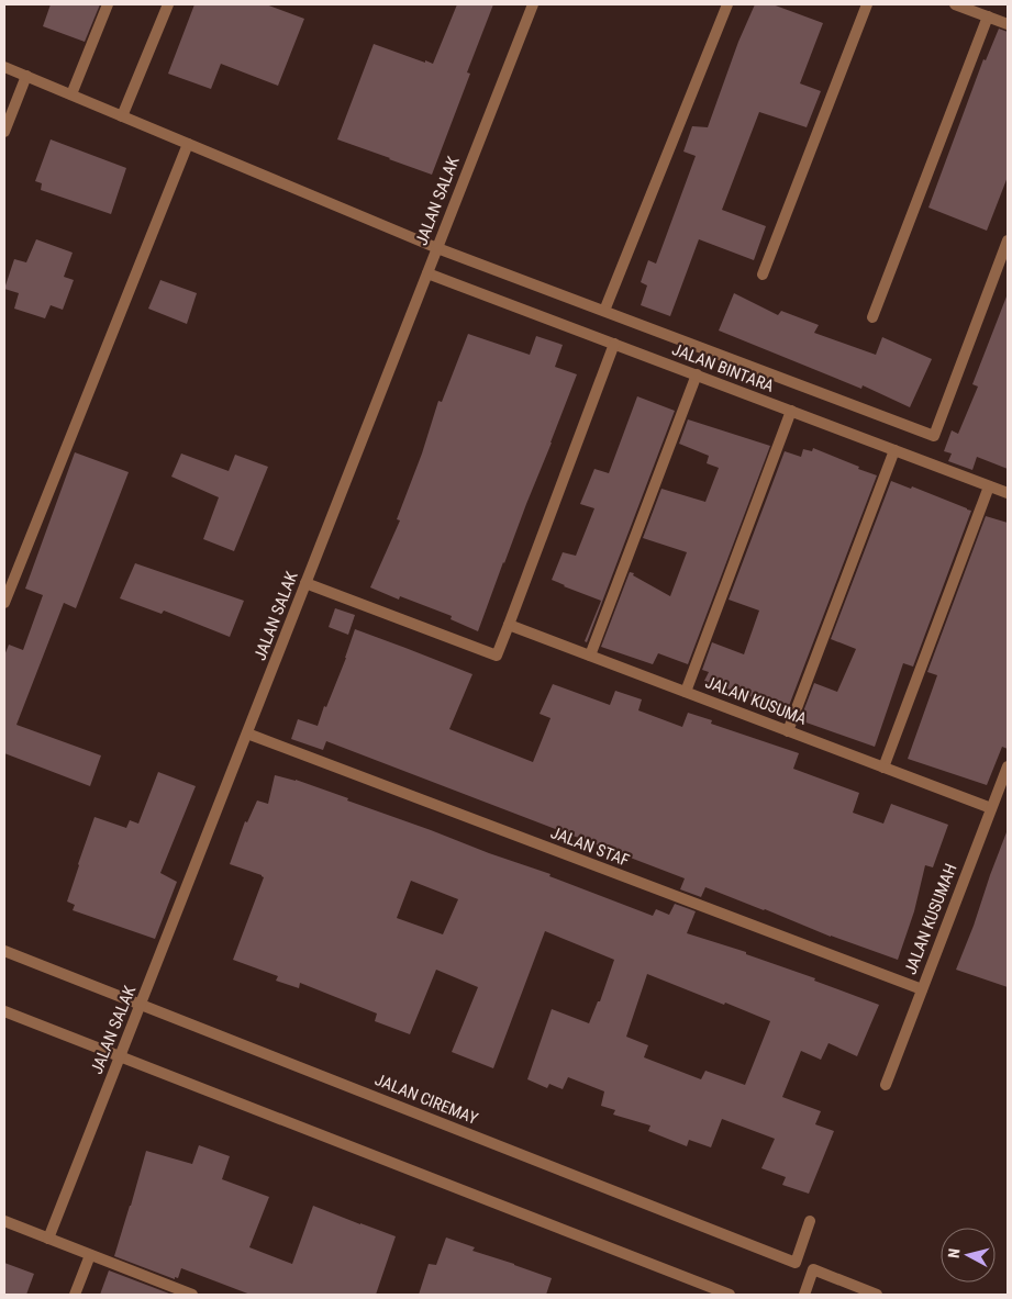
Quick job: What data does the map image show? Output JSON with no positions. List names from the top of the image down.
{
  "streets": {
    "street": [
      "JALAN SALAK",
      "JALAN BINTARA",
      "JALAN KUSUMA",
      "JALAN STAF",
      "JALAN KUSUMAH",
      "JALAN CIREMAY"
    ]
  },
  "crossings": [
    ["JALAN SALAK", "JALAN BINTARA"],
    ["JALAN SALAK", "JALAN STAF"],
    ["JALAN SALAK", "JALAN CIREMAY"],
    ["JALAN KUSUMA", "JALAN KUSUMAH"],
    ["JALAN STAF", "JALAN KUSUMAH"]
  ],
  "north": "left"
}
